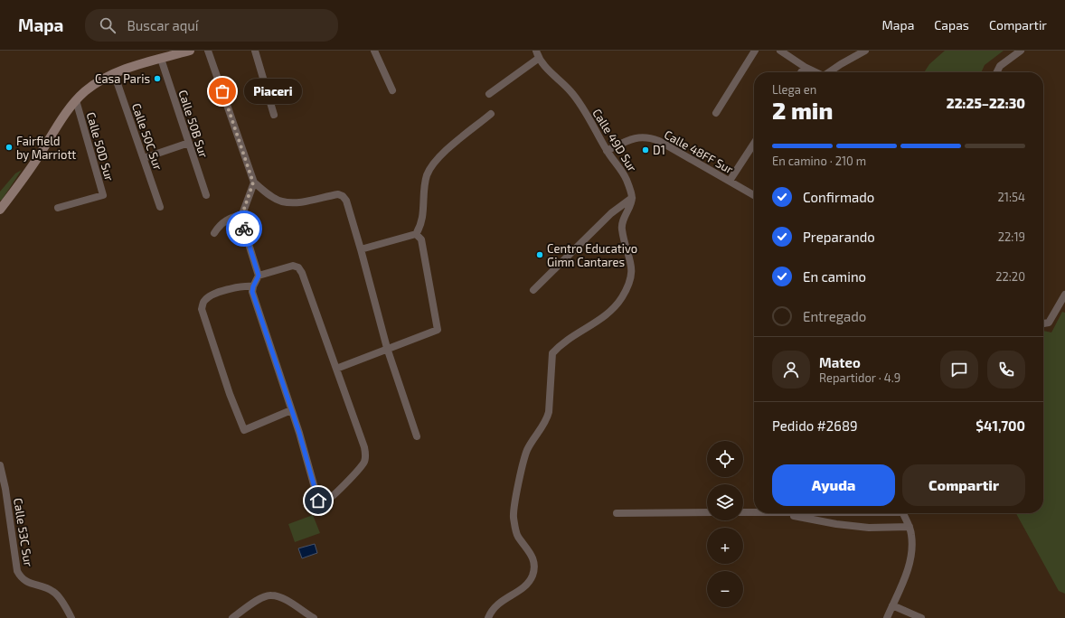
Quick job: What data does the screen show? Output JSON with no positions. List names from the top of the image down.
{
  "streets": {
    "street": [
      "Calle 50B Sur",
      "Calle 50C Sur",
      "Calle 49D Sur",
      "Calle 50D Sur",
      "Calle 48FF Sur",
      "Calle 53C Sur"
    ]
  },
  "crossings": [
    ["Calle 49D Sur", "Calle 48FF Sur"]
  ],
  "places": [
    "Casa Paris",
    "Piaceri",
    "Fairfield by Marriott",
    "D1",
    "Centro Educativo Gimn Cantares"
  ],
  "page": {
    "header": "Mapa",
    "search": "Buscar aquí",
    "nav": ["Mapa", "Capas", "Compartir"],
    "heading": ["2 min", "Llega en", "22:25–22:30"],
    "panel": [
      "Mateo",
      "Repartidor · 4.9",
      "Pedido #2689",
      "$41,700"
    ],
    "bubble": "Piaceri",
    "bar": "En camino · 210 m",
    "list": [
      ["Confirmado", "21:54"],
      ["Preparando", "22:19"],
      ["En camino", "22:20"],
      "Entregado"
    ],
    "map_buttons": ["+", "−"],
    "buttons": ["Ayuda", "Compartir"]
  }
}
